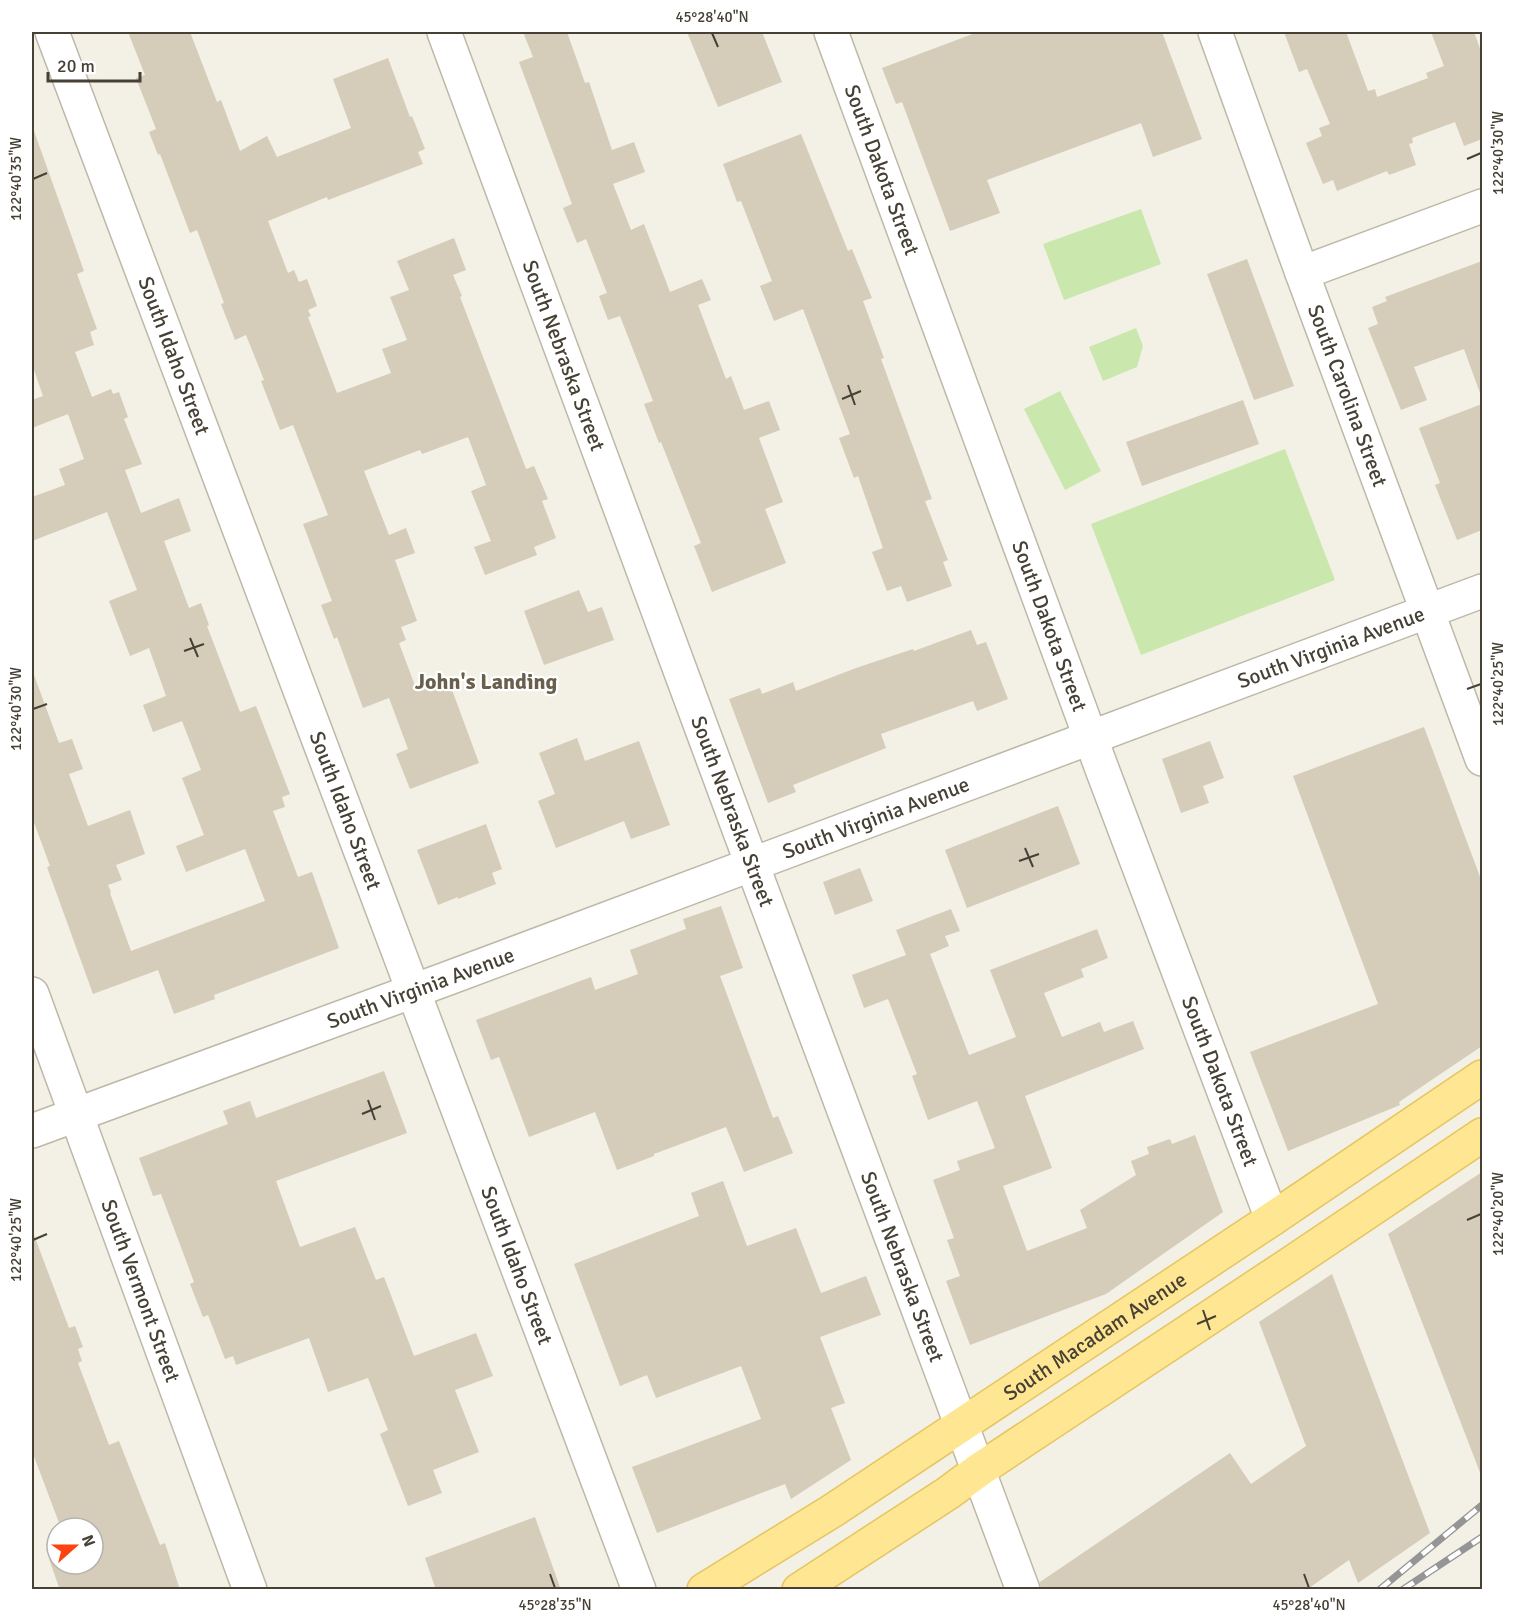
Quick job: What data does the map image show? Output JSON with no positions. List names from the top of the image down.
{
  "streets": {
    "main road": ["South Macadam Avenue"],
    "street": [
      "South Dakota Street",
      "South Nebraska Street",
      "South Idaho Street",
      "South Carolina Street",
      "South Virginia Avenue",
      "South Vermont Street"
    ]
  },
  "crossings": [
    ["South Dakota Street", "South Virginia Avenue"],
    ["South Dakota Street", "South Macadam Avenue"],
    ["South Nebraska Street", "South Virginia Avenue"],
    ["South Nebraska Street", "South Macadam Avenue"],
    ["South Idaho Street", "South Virginia Avenue"],
    ["South Carolina Street", "South Virginia Avenue"],
    ["South Virginia Avenue", "South Vermont Street"]
  ],
  "districts": ["John's Landing"],
  "scale_bar": "20 m",
  "north": "right",
  "coordinates": [
    "45°28'40\"N",
    "122°40'30\"W",
    "122°40'35\"W",
    "122°40'25\"W",
    "122°40'20\"W",
    "45°28'35\"N"
  ]
}
